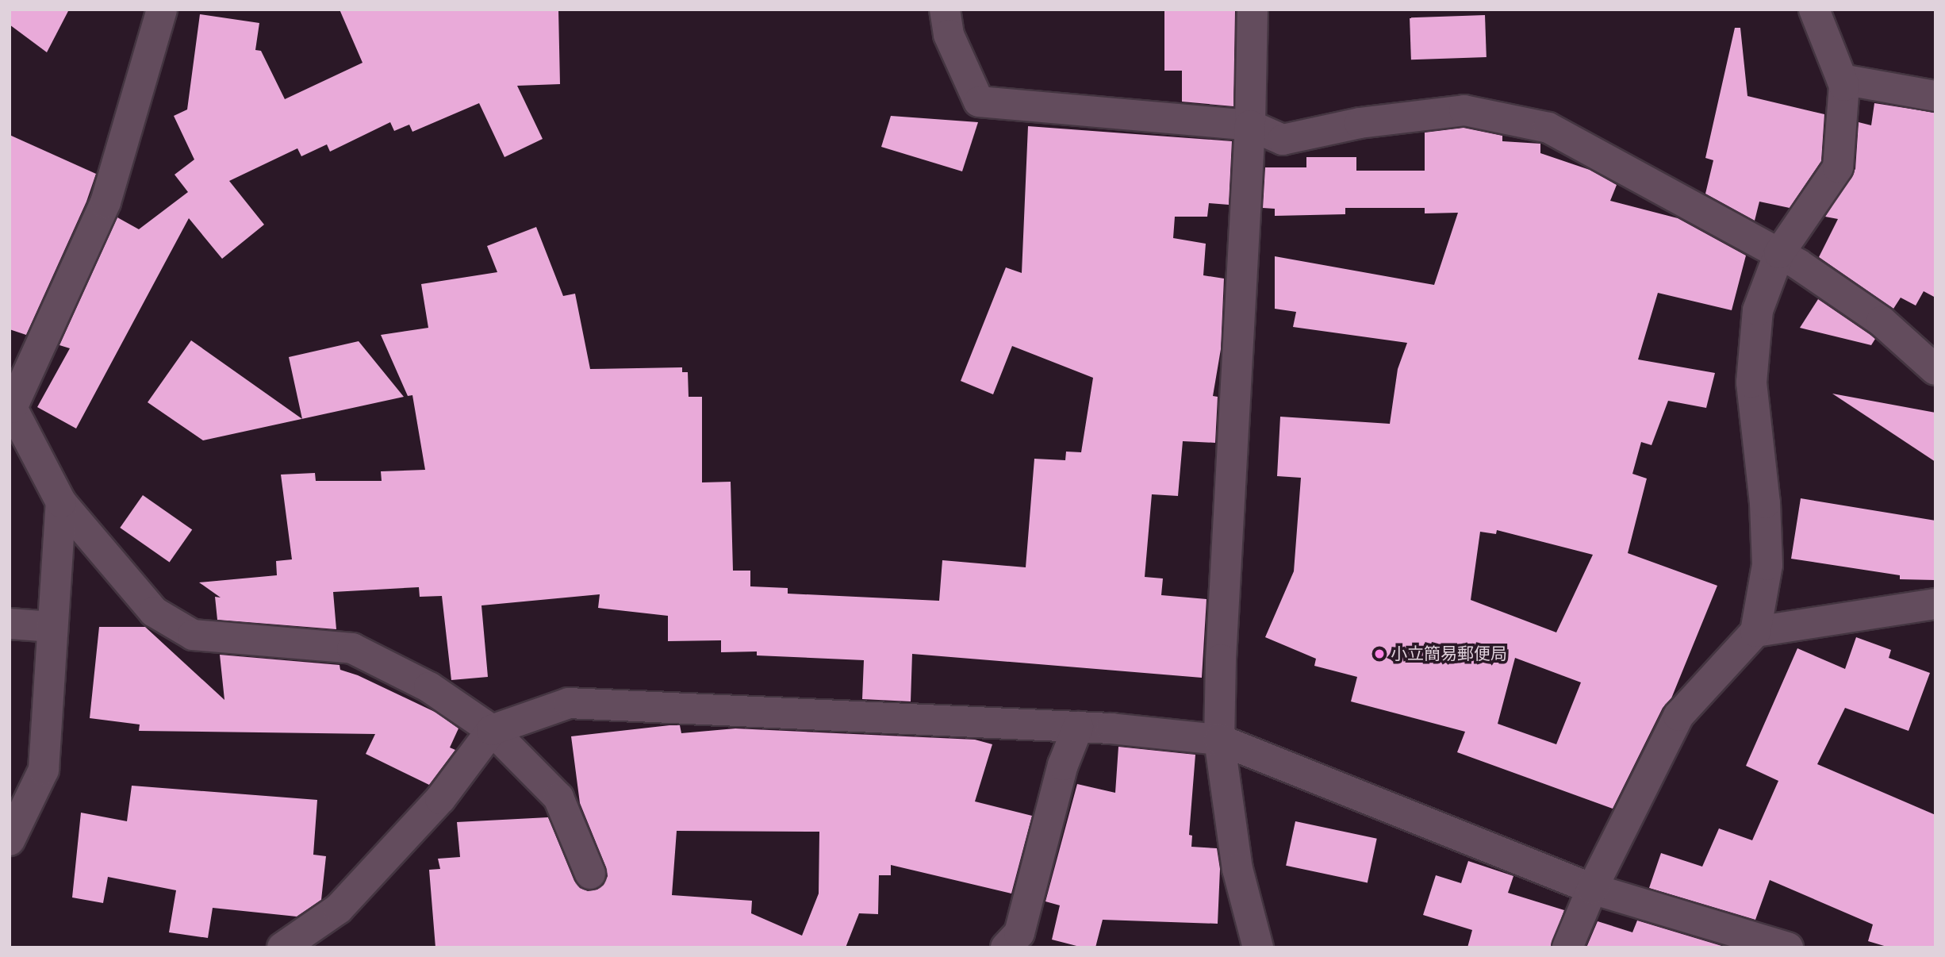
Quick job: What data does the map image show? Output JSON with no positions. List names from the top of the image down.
{
  "places": ["小立簡易郵便局"]
}
